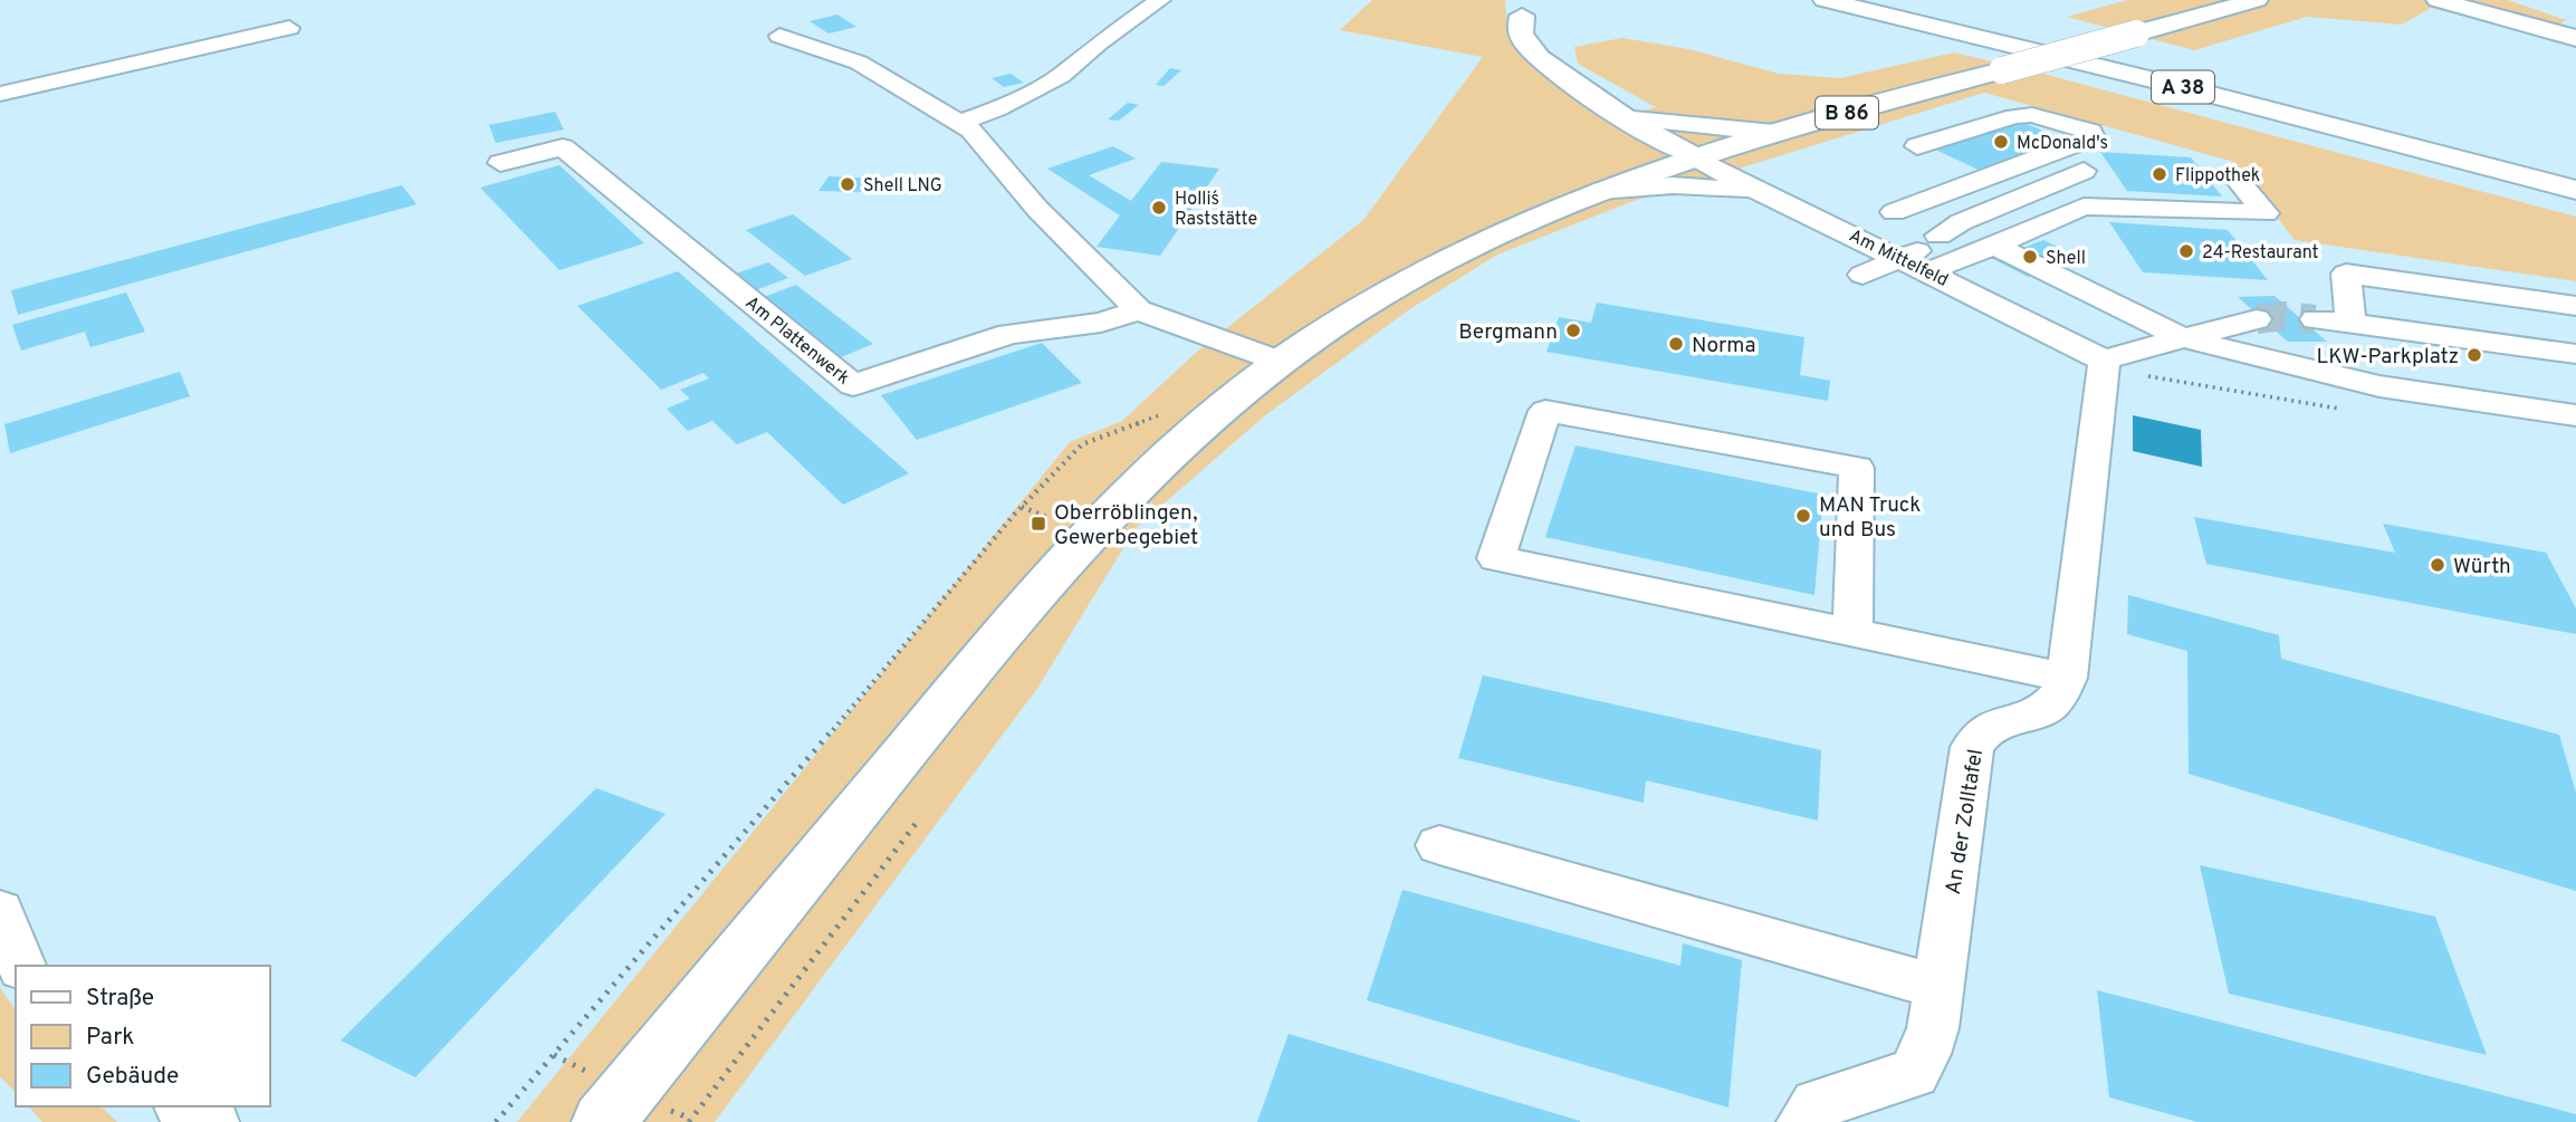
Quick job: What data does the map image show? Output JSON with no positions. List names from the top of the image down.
{
  "streets": {
    "main road": ["A 38", "B 86"],
    "street": ["Am Mittelfeld", "Am Plattenwerk", "An der Zolltafel"]
  },
  "crossings": [
    ["B 86", "Am Mittelfeld"],
    ["Am Mittelfeld", "An der Zolltafel"]
  ],
  "places": {
    "other": [
      "McDonald's",
      "Flippothek",
      "Shell LNG",
      "Holli´s Raststätte",
      "24-Restaurant",
      "Shell",
      "Bergmann",
      "Norma",
      "LKW-Parkplatz",
      "MAN Truck und Bus",
      "Würth"
    ],
    "transit": ["Oberröblingen, Gewerbegebiet"]
  },
  "legend": ["Straße", "Park", "Gebäude"]
}
